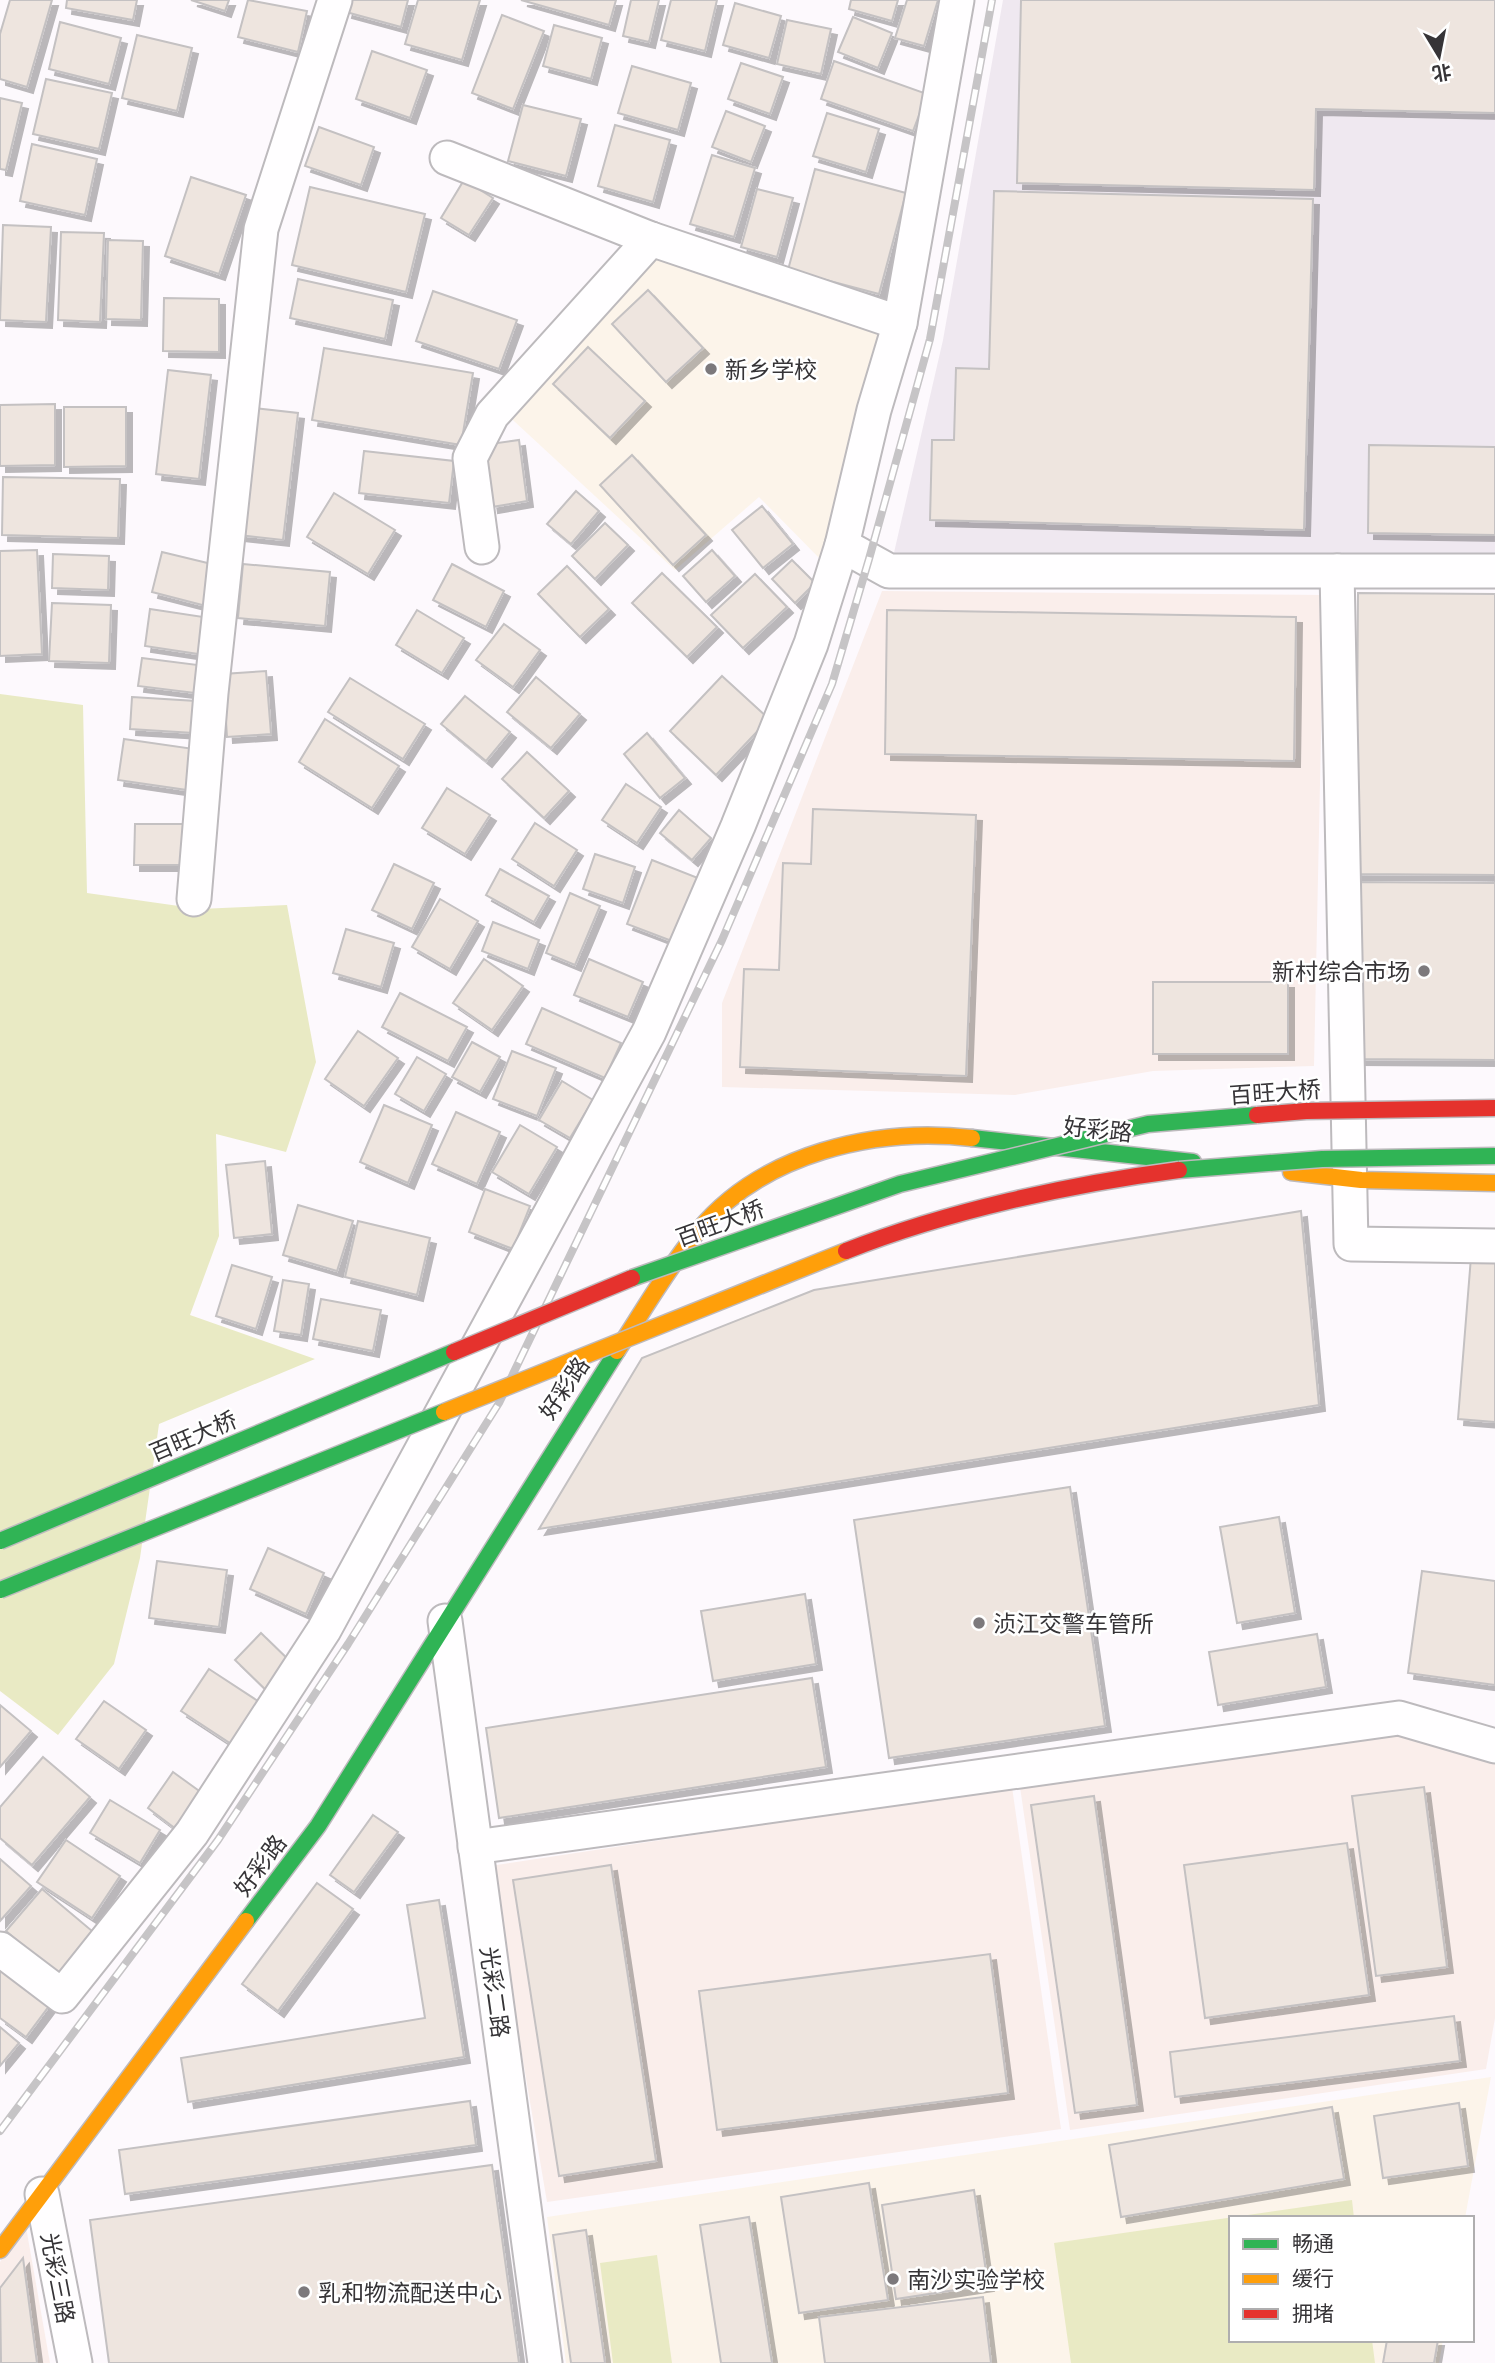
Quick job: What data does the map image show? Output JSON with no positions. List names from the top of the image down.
{
  "streets": {
    "main road": ["百旺大桥", "好彩路"],
    "street": ["光彩二路", "光彩三路"]
  },
  "crossings": [
    ["好彩路", "光彩二路"],
    ["好彩路", "光彩三路"]
  ],
  "places": [
    "新乡学校",
    "新村综合市场",
    "浈江交警车管所",
    "南沙实验学校",
    "乳和物流配送中心"
  ],
  "legend": ["畅通", "缓行", "拥堵"],
  "north": "bottom"
}
